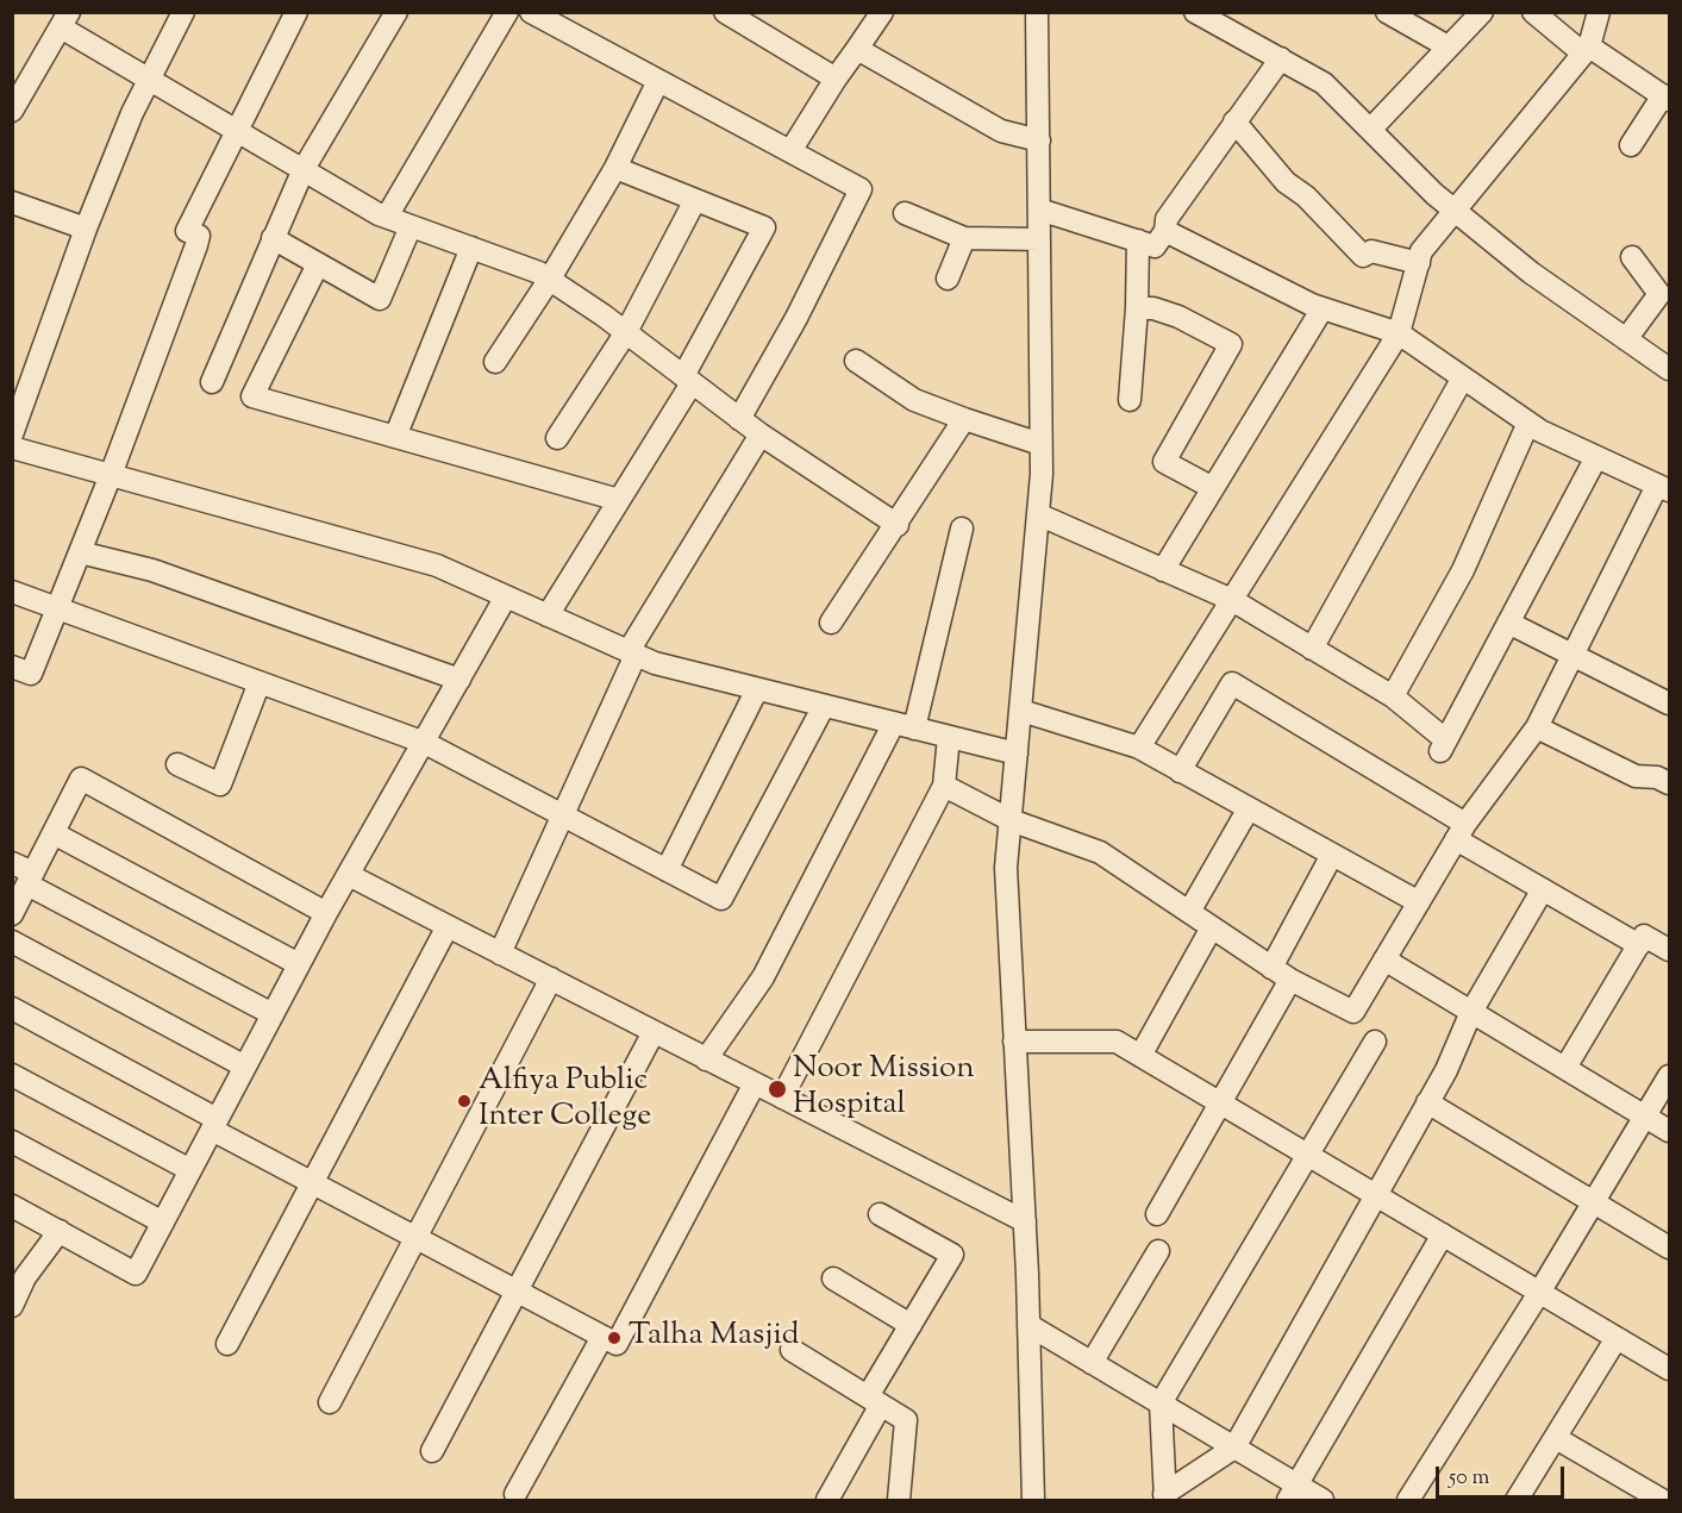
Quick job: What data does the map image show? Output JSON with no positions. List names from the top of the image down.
{
  "places": ["Noor Mission Hospital", "Alfiya Public Inter College", "Talha Masjid"],
  "scale_bar": "50 m"
}
